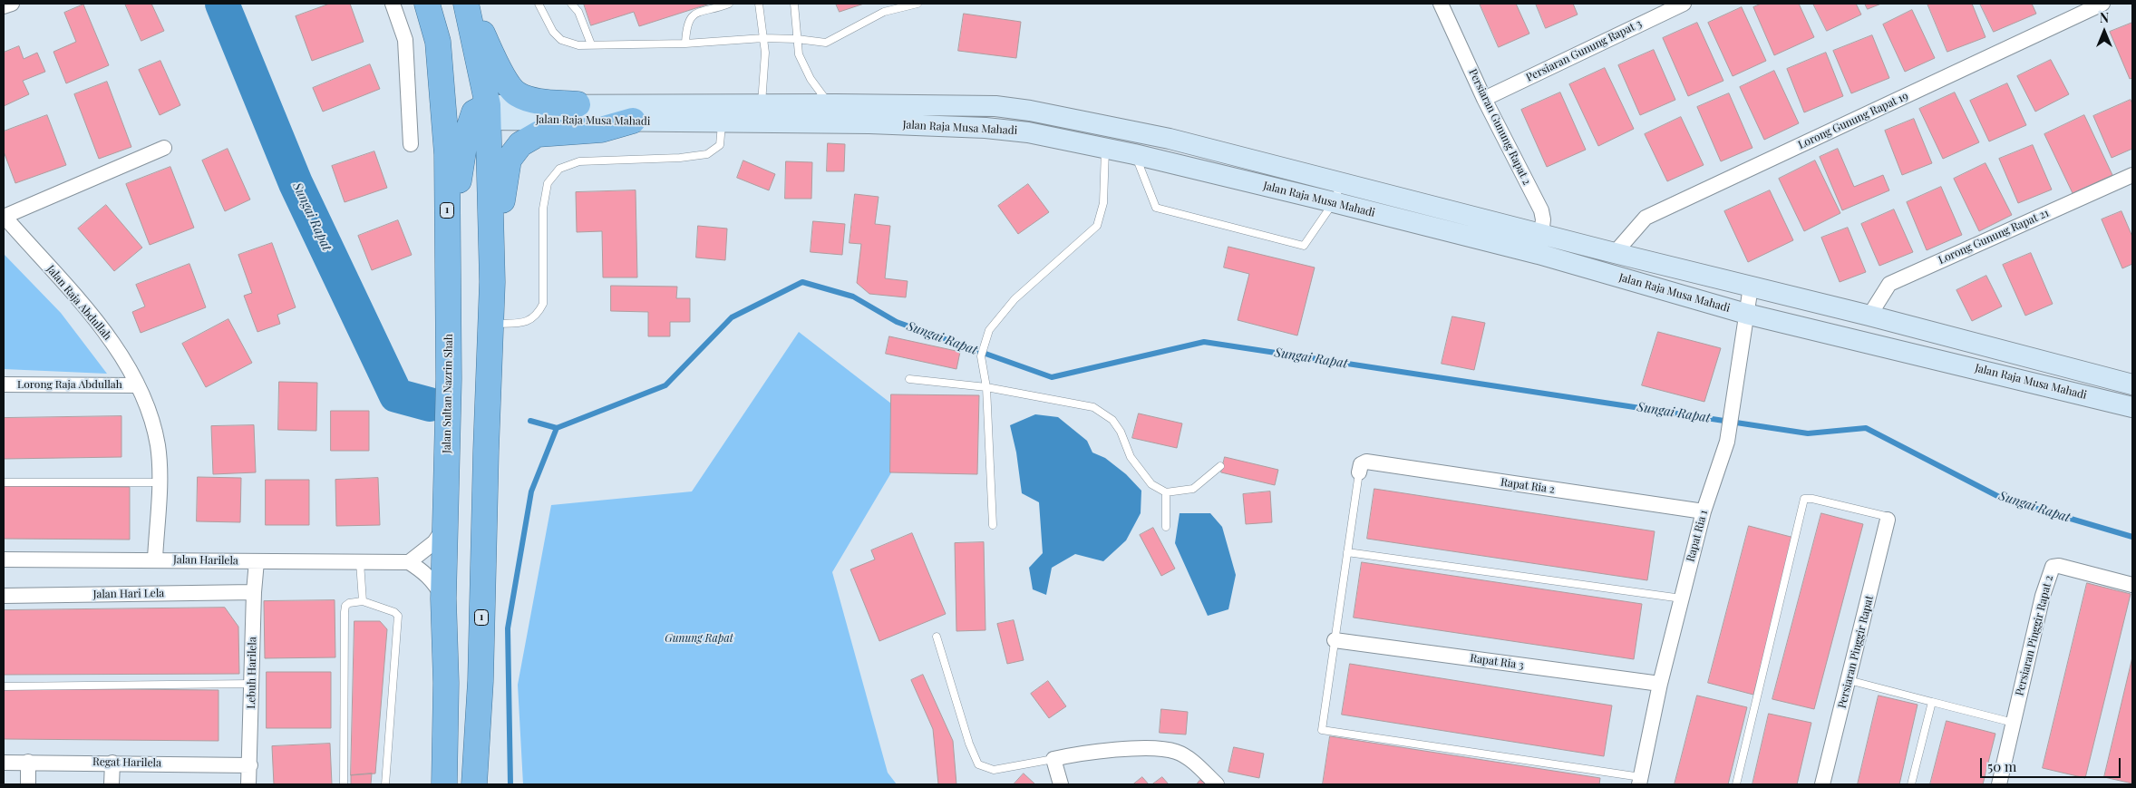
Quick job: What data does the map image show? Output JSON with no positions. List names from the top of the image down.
{
  "streets": {
    "highway": ["1", "Jalan Sultan Nazrin Shah"],
    "main road": ["Jalan Raja Musa Mahadi"],
    "street": [
      "Persiaran Gunung Rapat 3",
      "Lorong Gunung Rapat 19",
      "Persiaran Gunung Rapat 2",
      "Lorong Gunung Rapat 21",
      "Jalan Raja Abdullah",
      "Lorong Raja Abdullah",
      "Rapat Ria 2",
      "Rapat Ria 1",
      "Jalan Harilela",
      "Jalan Hari Lela",
      "Persiaran Pinggir Rapat 2",
      "Persiaran Pinggir Rapat",
      "Rapat Ria 3",
      "Lebuh Harilela",
      "Regat Harilela"
    ]
  },
  "crossings": [
    ["Persiaran Gunung Rapat 3", "Persiaran Gunung Rapat 2"],
    ["Jalan Raja Musa Mahadi", "Lorong Gunung Rapat 19"],
    ["Jalan Raja Musa Mahadi", "Persiaran Gunung Rapat 2"],
    ["Jalan Raja Musa Mahadi", "1"],
    ["Jalan Raja Musa Mahadi", "Lorong Gunung Rapat 21"],
    ["Jalan Raja Musa Mahadi", "Rapat Ria 1"],
    ["Jalan Raja Abdullah", "Lorong Raja Abdullah"],
    ["Jalan Raja Abdullah", "Jalan Harilela"],
    ["Rapat Ria 2", "Rapat Ria 1"],
    ["Rapat Ria 1", "Rapat Ria 3"],
    ["Jalan Harilela", "Lebuh Harilela"],
    ["Jalan Hari Lela", "Lebuh Harilela"],
    ["Lebuh Harilela", "Regat Harilela"]
  ],
  "water": ["Sungai Rapat"],
  "parks": ["Gunung Rapat"],
  "scale_bar": "50 m",
  "north": "top"
}
